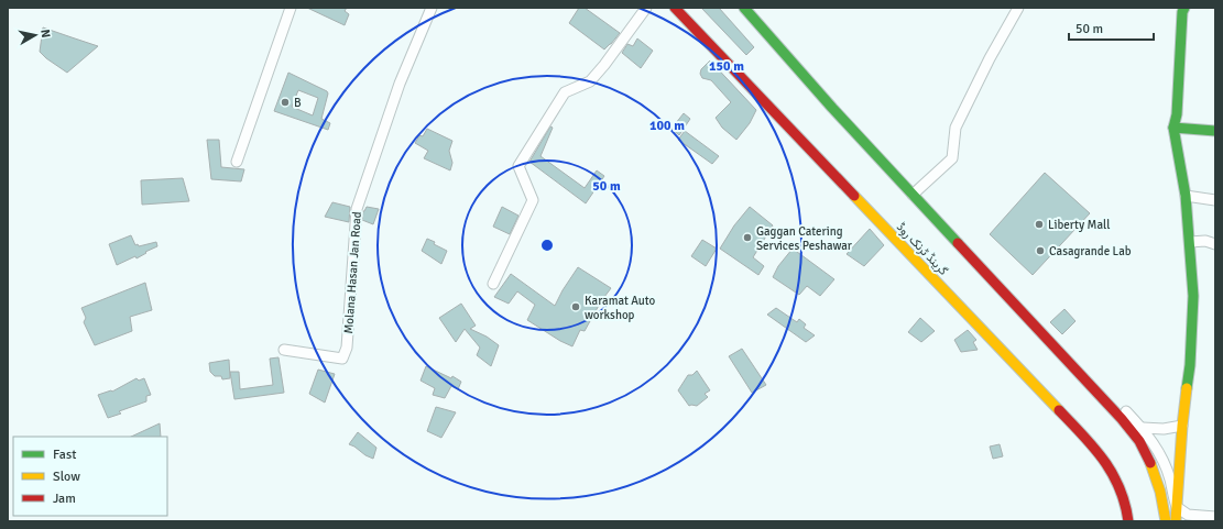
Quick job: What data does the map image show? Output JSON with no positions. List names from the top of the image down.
{
  "streets": {
    "main road": ["گرینڈ ٹرنک روڈ"],
    "street": ["Molana Hasan Jan Road"]
  },
  "places": [
    "B",
    "Liberty Mall",
    "Gaggan Catering Services Peshawar",
    "Casagrande Lab",
    "Karamat Auto workshop"
  ],
  "legend": ["Fast", "Slow", "Jam"],
  "scale_bar": "50 m",
  "north": "right",
  "rings": ["150 m", "100 m", "50 m"]
}
